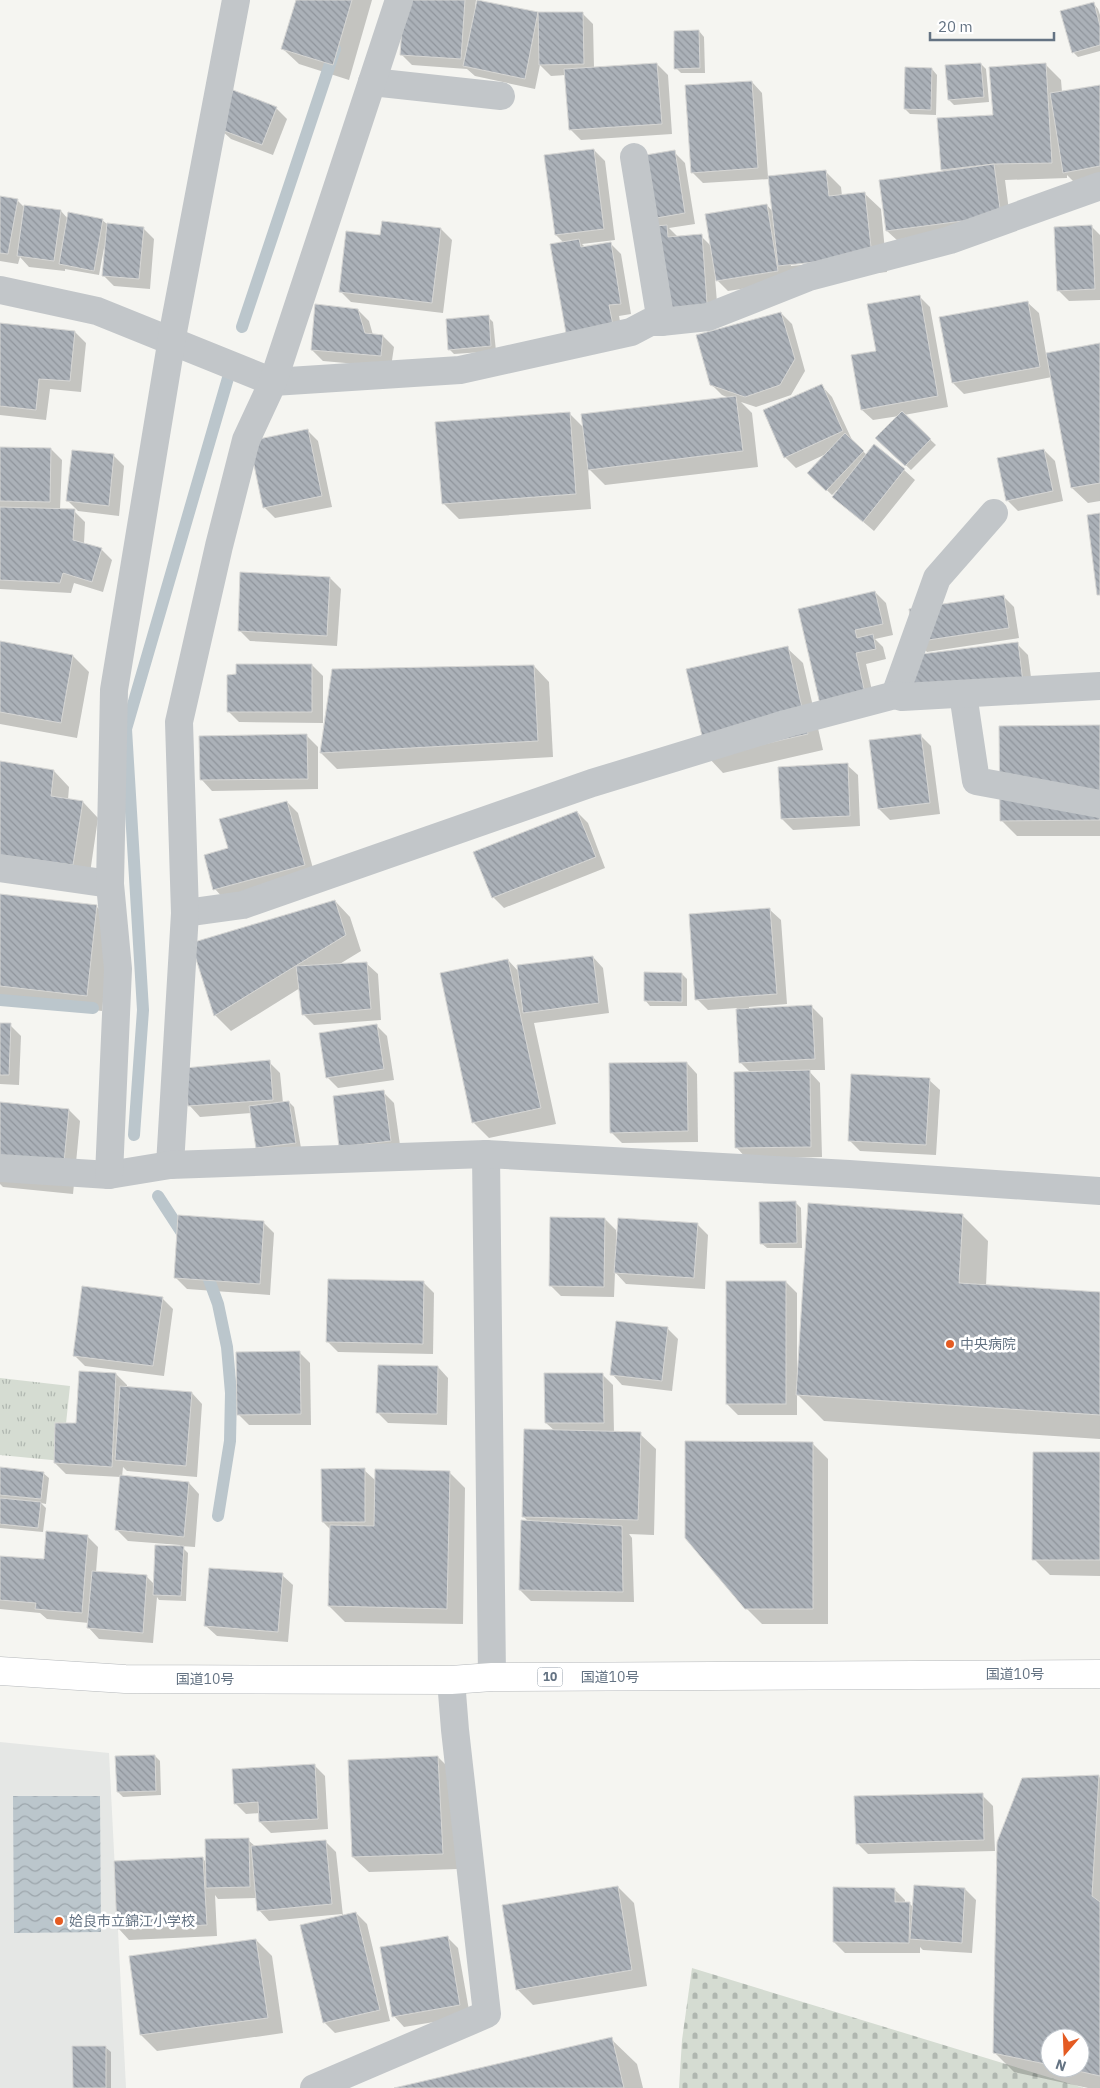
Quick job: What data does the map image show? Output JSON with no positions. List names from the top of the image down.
{
  "streets": {
    "highway": ["国道10号", "10"]
  },
  "places": ["中央病院", "姶良市立錦江小学校"],
  "scale_bar": "20 m",
  "north": "bottom"
}
